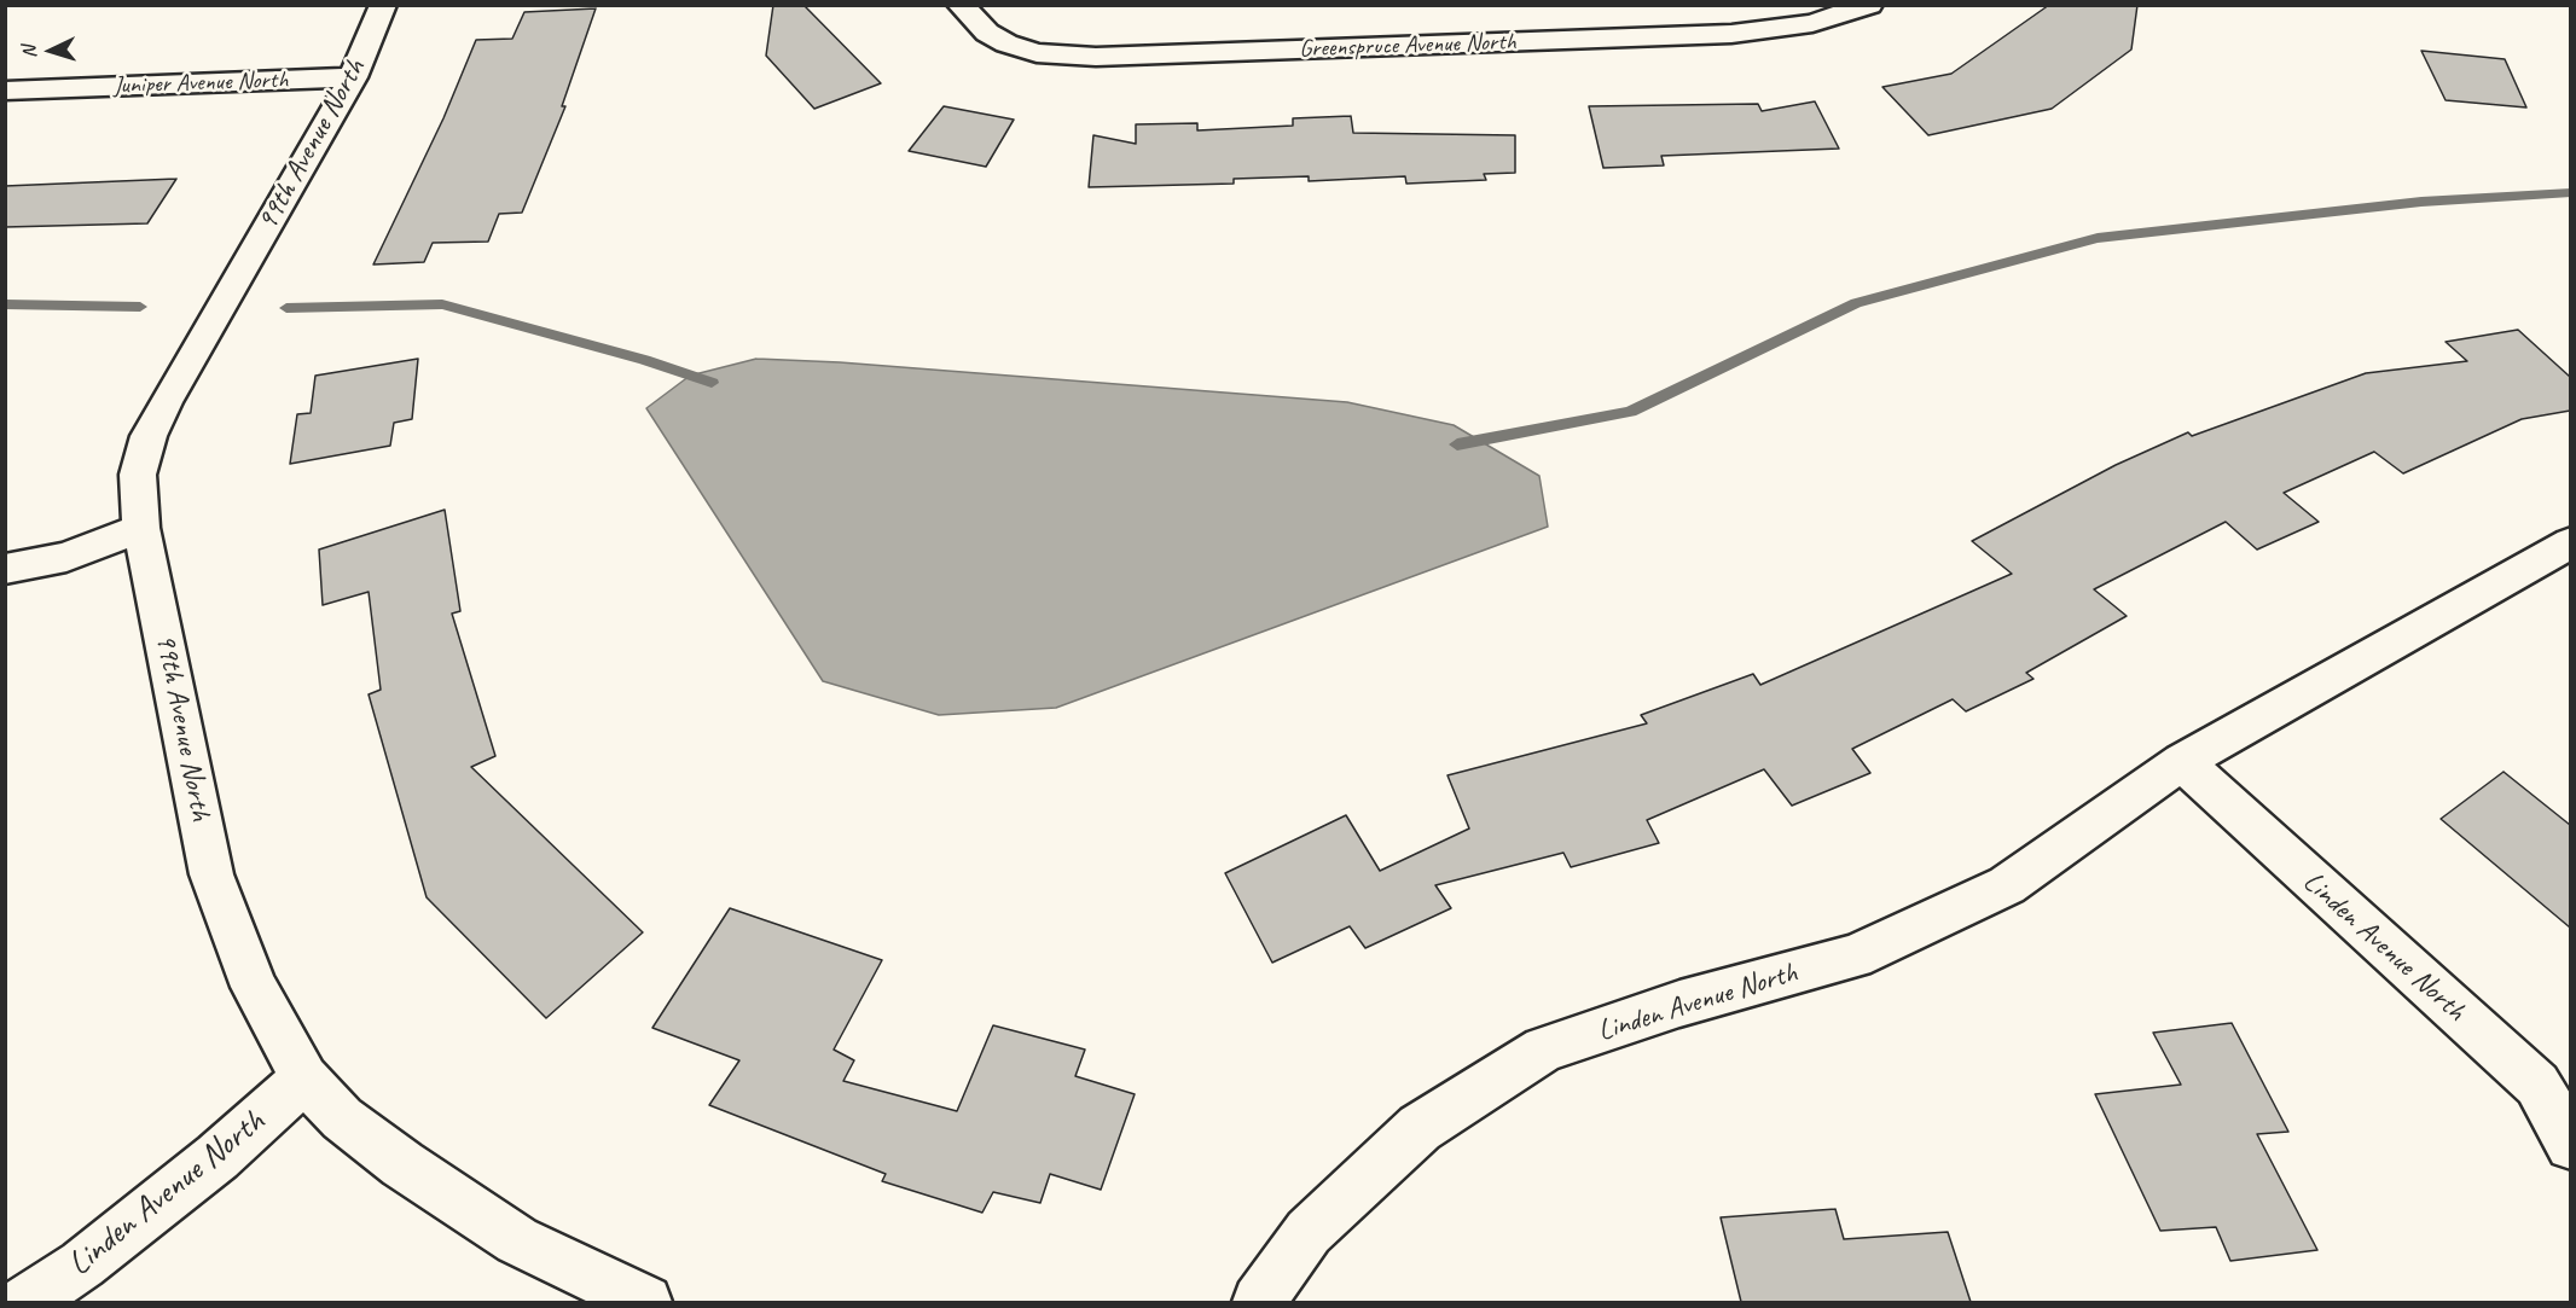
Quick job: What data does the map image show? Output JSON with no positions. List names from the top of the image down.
{
  "streets": {
    "street": [
      "Greenspruce Avenue North",
      "Juniper Avenue North",
      "99th Avenue North",
      "Linden Avenue North"
    ]
  },
  "crossings": [
    ["Juniper Avenue North", "99th Avenue North"],
    ["99th Avenue North", "Linden Avenue North"]
  ],
  "north": "left"
}
